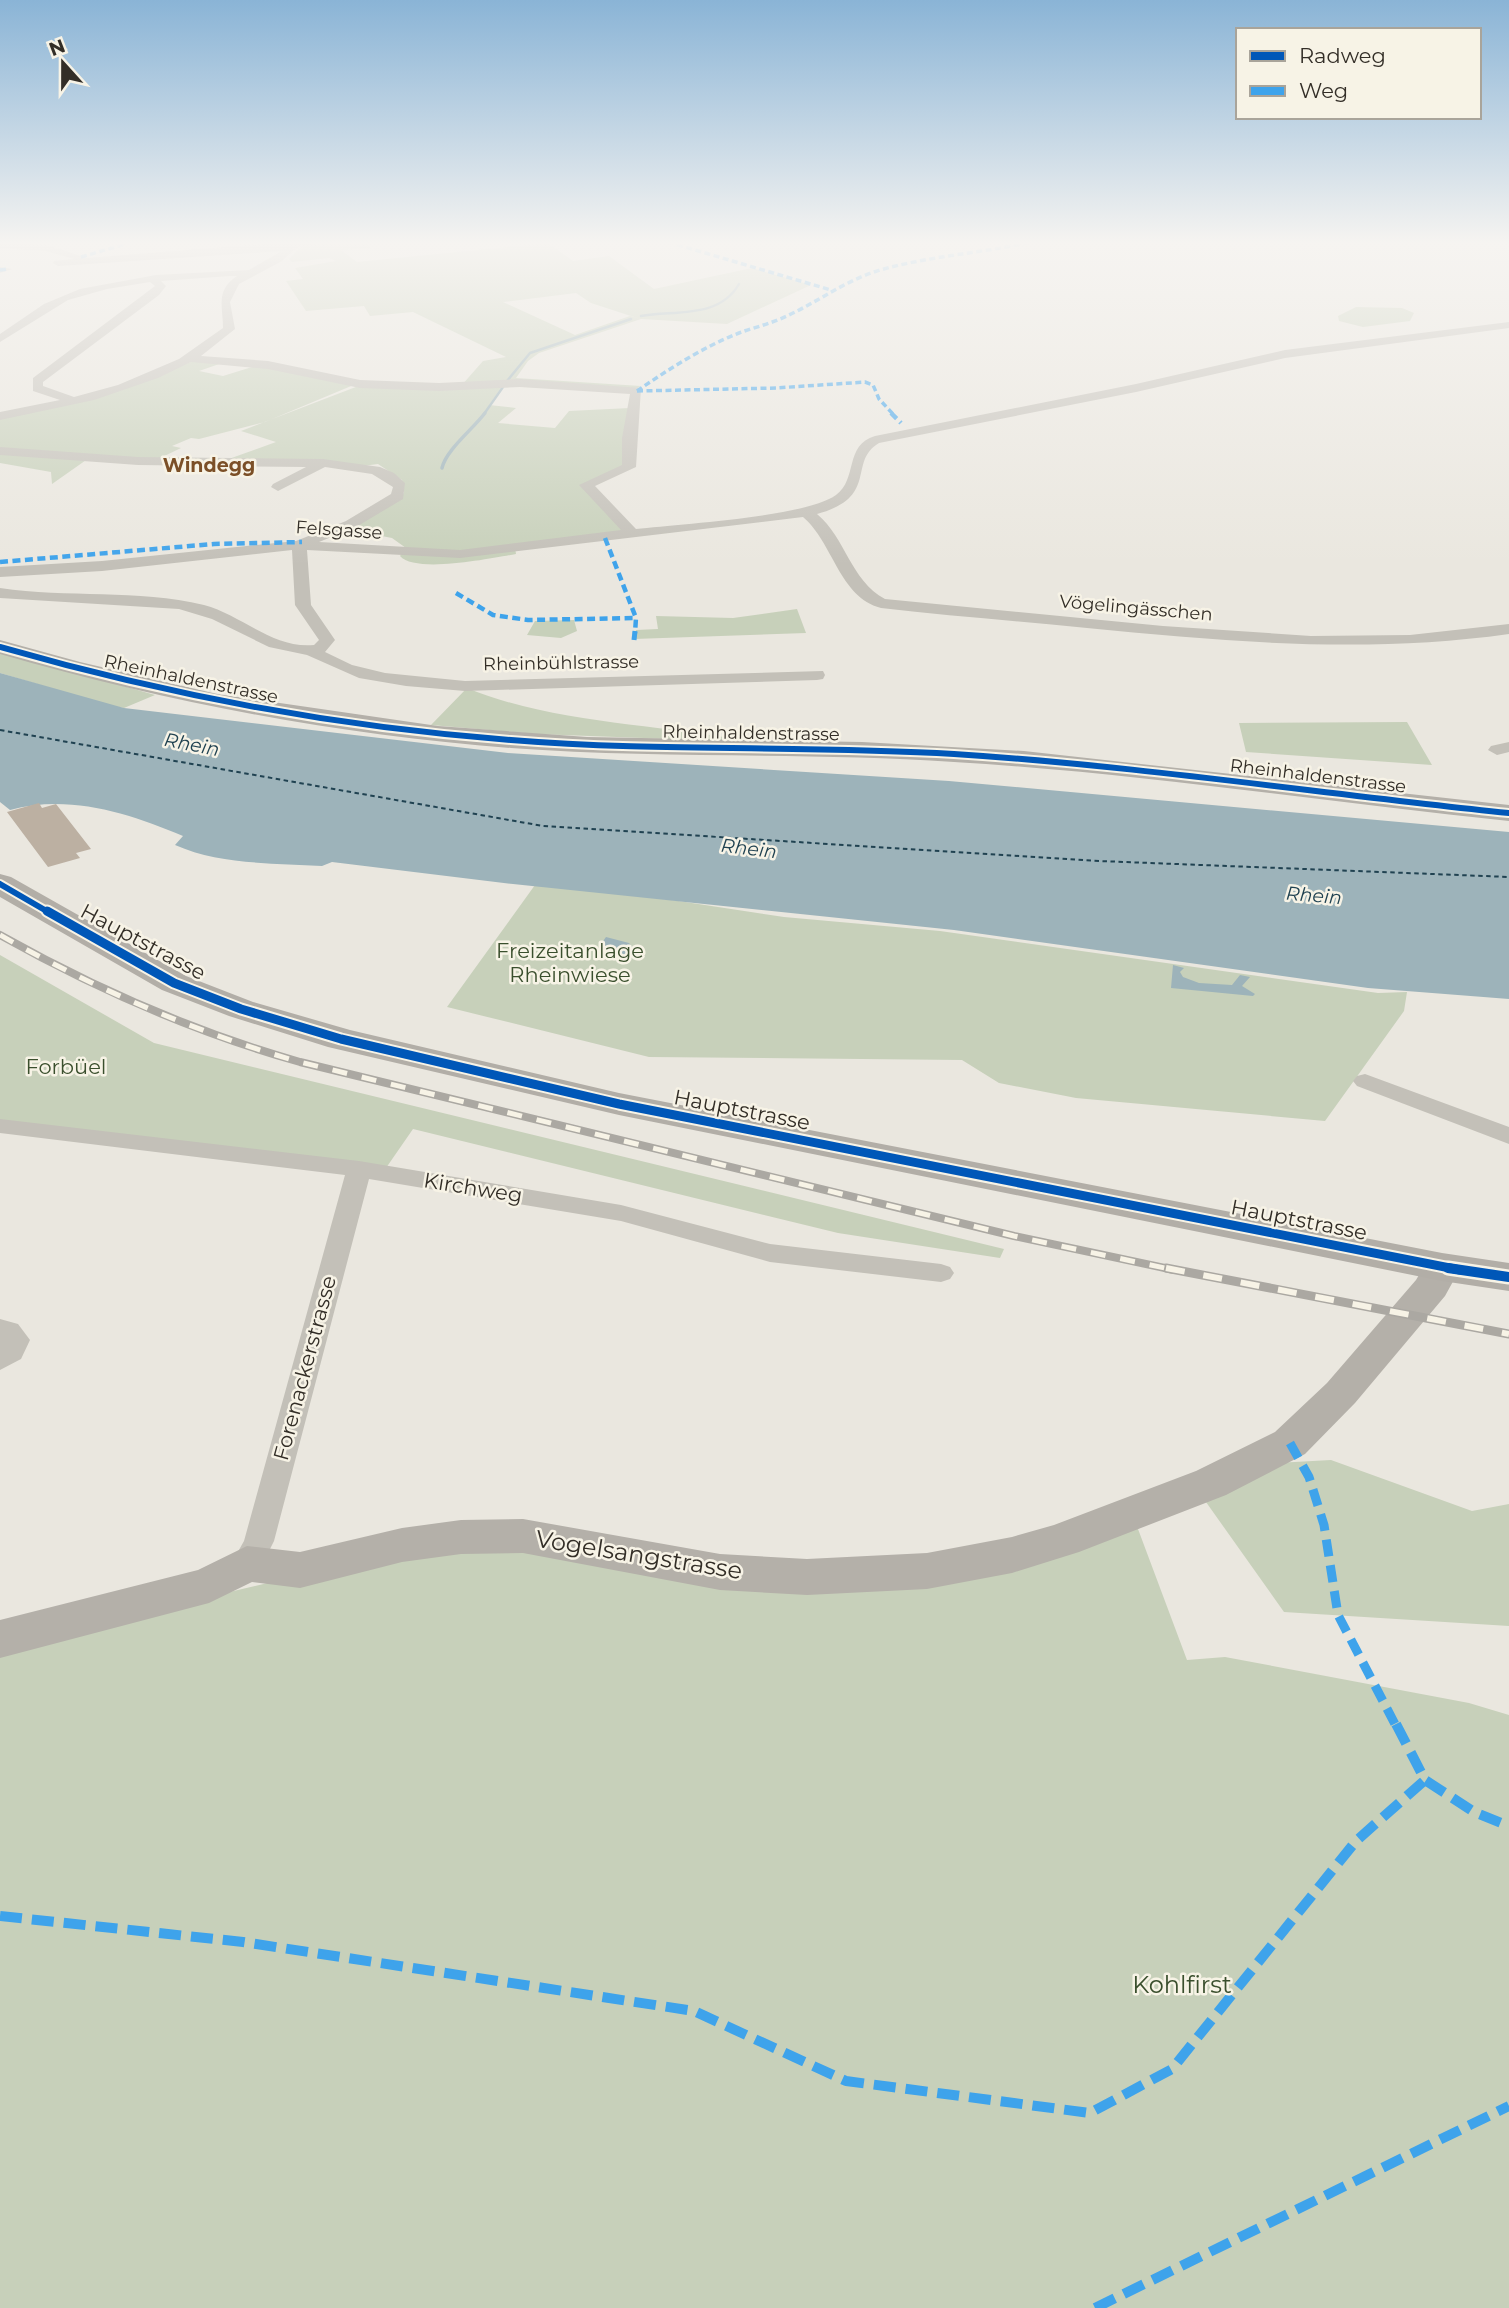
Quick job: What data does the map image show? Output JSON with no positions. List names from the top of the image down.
{
  "streets": {
    "main road": ["Rheinhaldenstrasse", "Hauptstrasse", "Vogelsangstrasse"],
    "street": [
      "Felsgasse",
      "Vögelingässchen",
      "Rheinbühlstrasse",
      "Kirchweg",
      "Forenackerstrasse"
    ]
  },
  "crossings": [
    ["Felsgasse", "Vögelingässchen"],
    ["Hauptstrasse", "Vogelsangstrasse"],
    ["Kirchweg", "Forenackerstrasse"],
    ["Forenackerstrasse", "Vogelsangstrasse"]
  ],
  "districts": ["Windegg"],
  "water": ["Rhein"],
  "parks": ["Freizeitanlage Rheinwiese", "Forbüel", "Kohlfirst"],
  "legend": ["Radweg", "Weg"],
  "north": "top"
}
